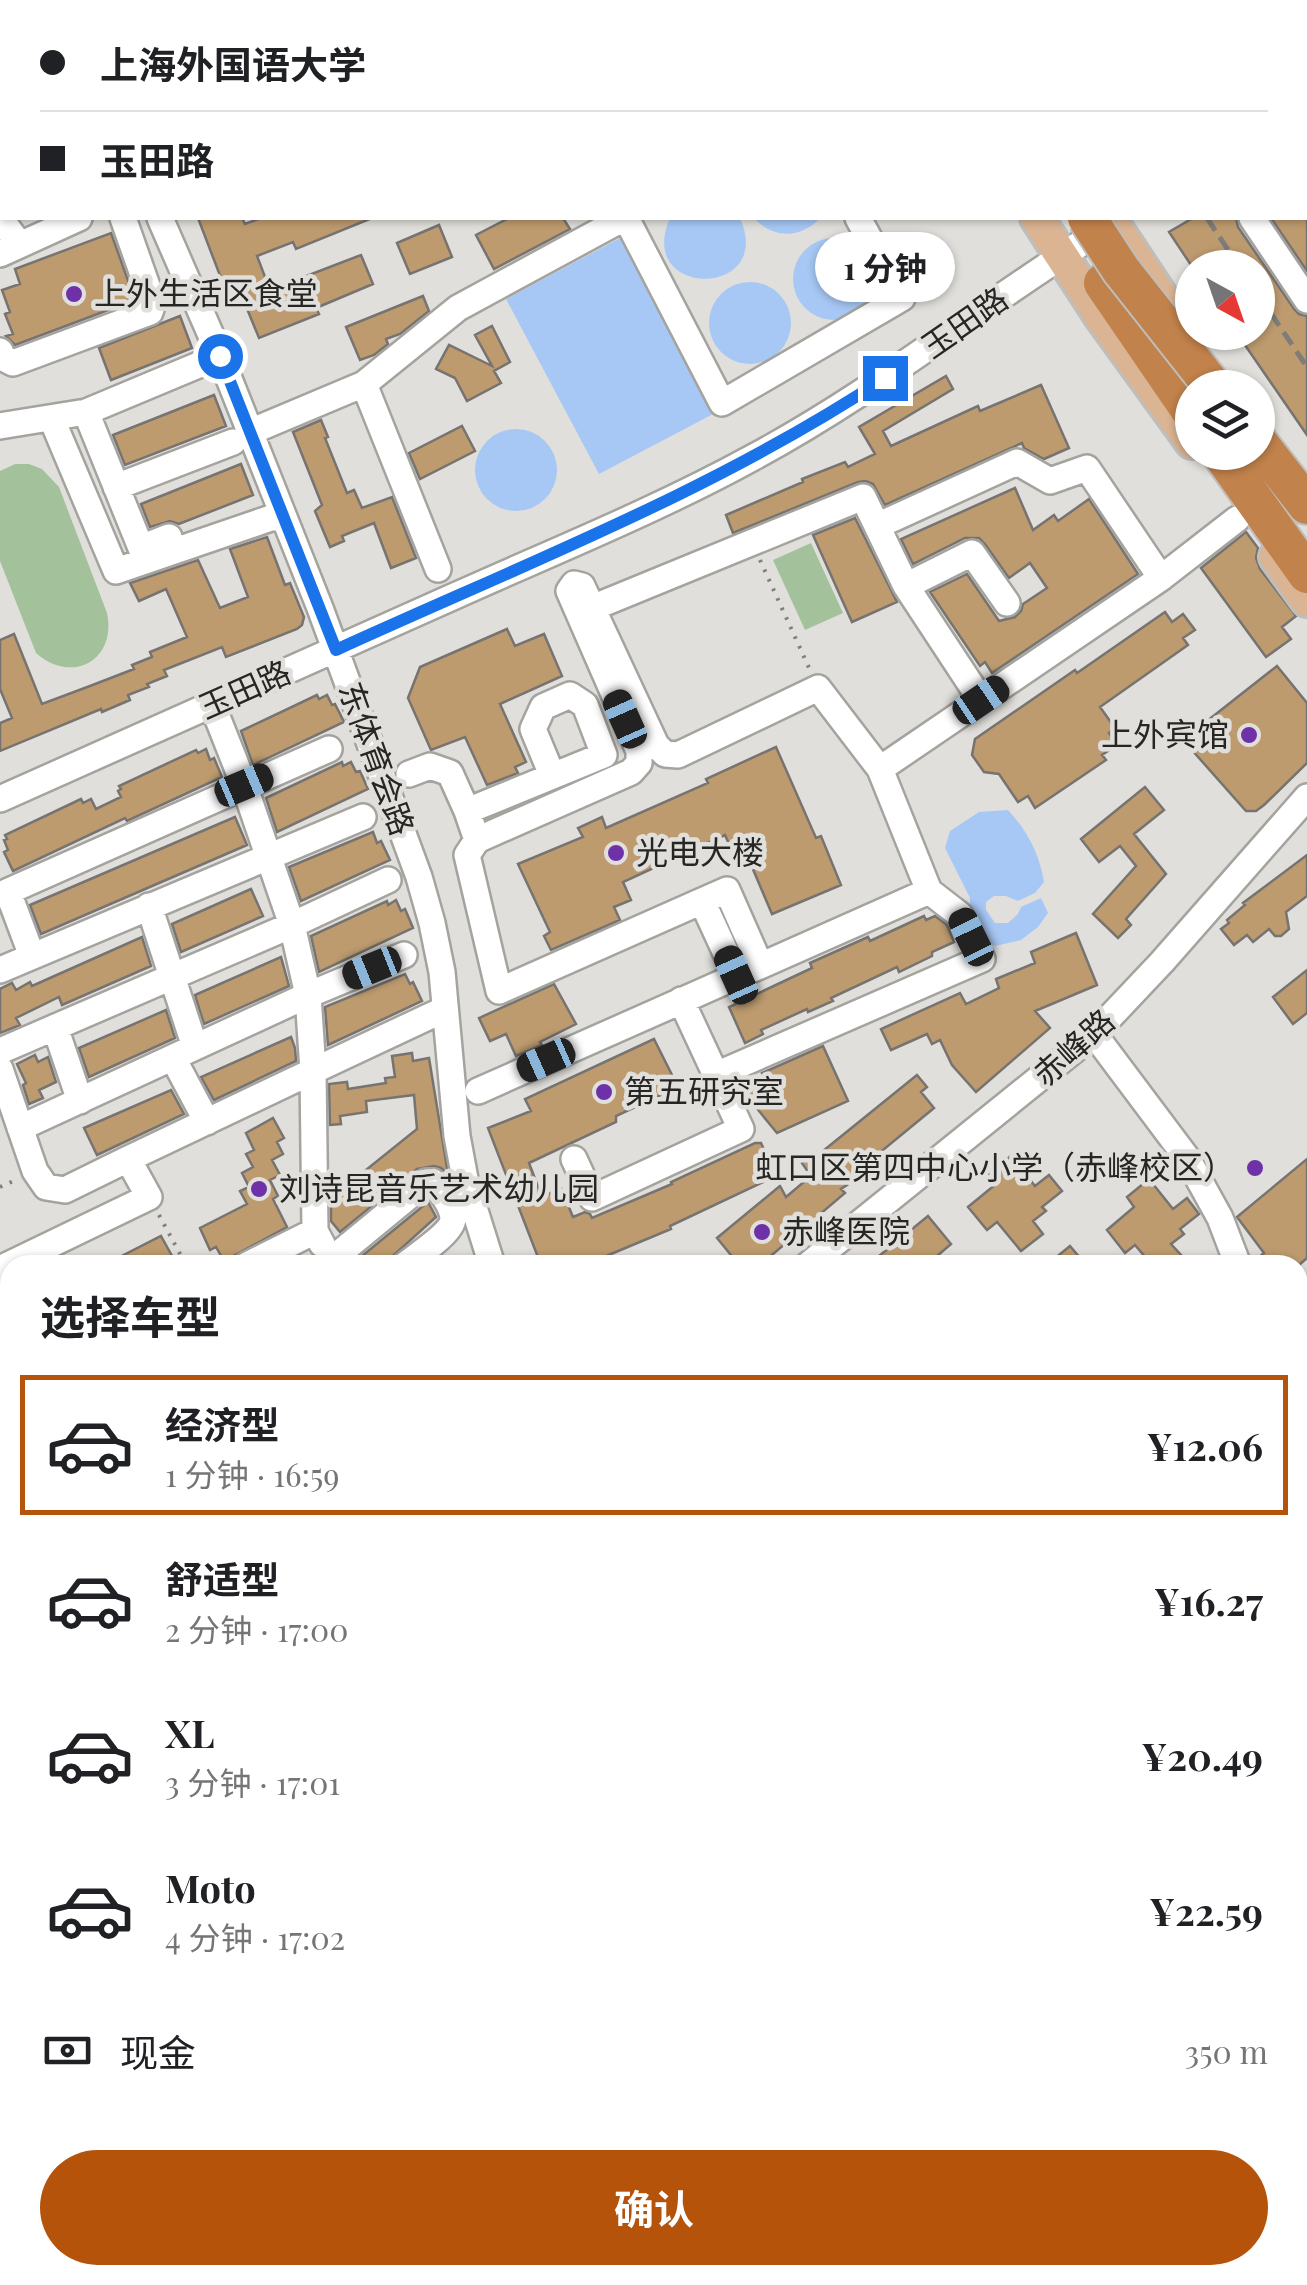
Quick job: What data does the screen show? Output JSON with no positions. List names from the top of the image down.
{
  "streets": {
    "street": ["玉田路", "东体育会路", "赤峰路"]
  },
  "crossings": [
    ["玉田路", "东体育会路"]
  ],
  "places": [
    "上外生活区食堂",
    "上外宾馆",
    "光电大楼",
    "第五研究室",
    "虹口区第四中心小学（赤峰校区）",
    "刘诗昆音乐艺术幼儿园",
    "赤峰医院"
  ],
  "north": "bottom right",
  "page": {
    "banner": ["上海外国语大学", "玉田路"],
    "bubble": "1 分钟",
    "heading": "选择车型",
    "list": [
      {
        "name": "经济型",
        "note": "1 分钟 · 16:59",
        "value": "¥12.06"
      },
      {
        "name": "舒适型",
        "note": "2 分钟 · 17:00",
        "value": "¥16.27"
      },
      {
        "name": "XL",
        "note": "3 分钟 · 17:01",
        "value": "¥20.49"
      },
      {
        "name": "Moto",
        "note": "4 分钟 · 17:02",
        "value": "¥22.59"
      }
    ],
    "pay": ["现金", "350 m"],
    "buttons": "确认"
  }
}
